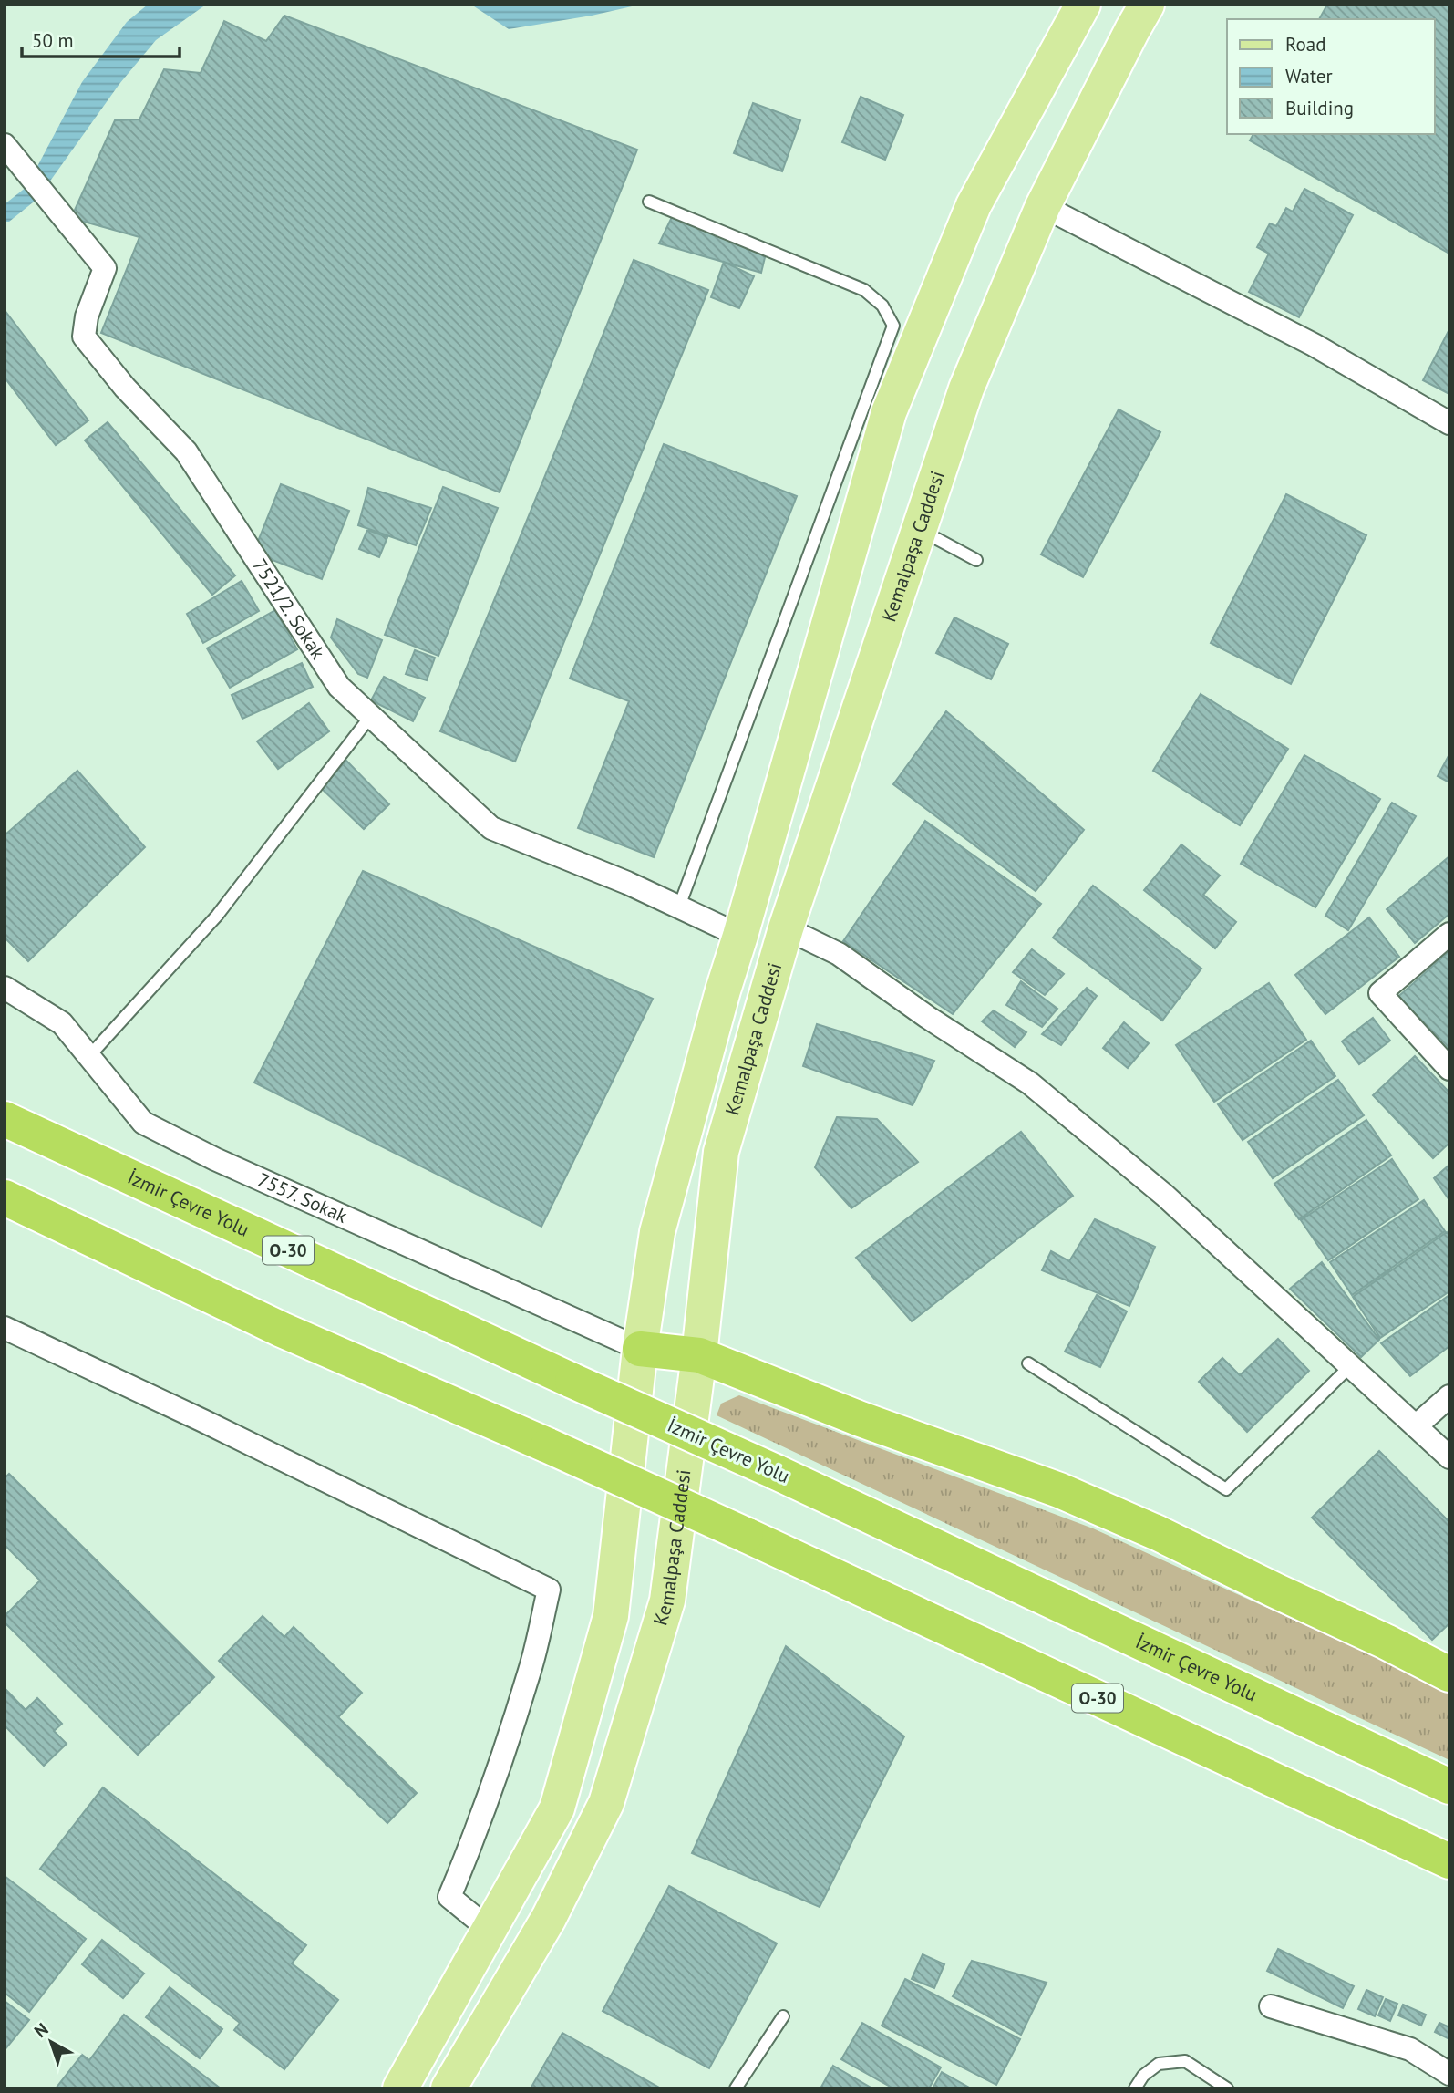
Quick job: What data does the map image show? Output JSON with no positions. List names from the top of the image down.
{
  "streets": {
    "highway": ["İzmir Çevre Yolu", "O-30"],
    "main road": ["Kemalpaşa Caddesi"],
    "street": ["7521/2. Sokak", "7557. Sokak"]
  },
  "legend": ["Road", "Water", "Building"],
  "scale_bar": "50 m",
  "north": "top left"
}
